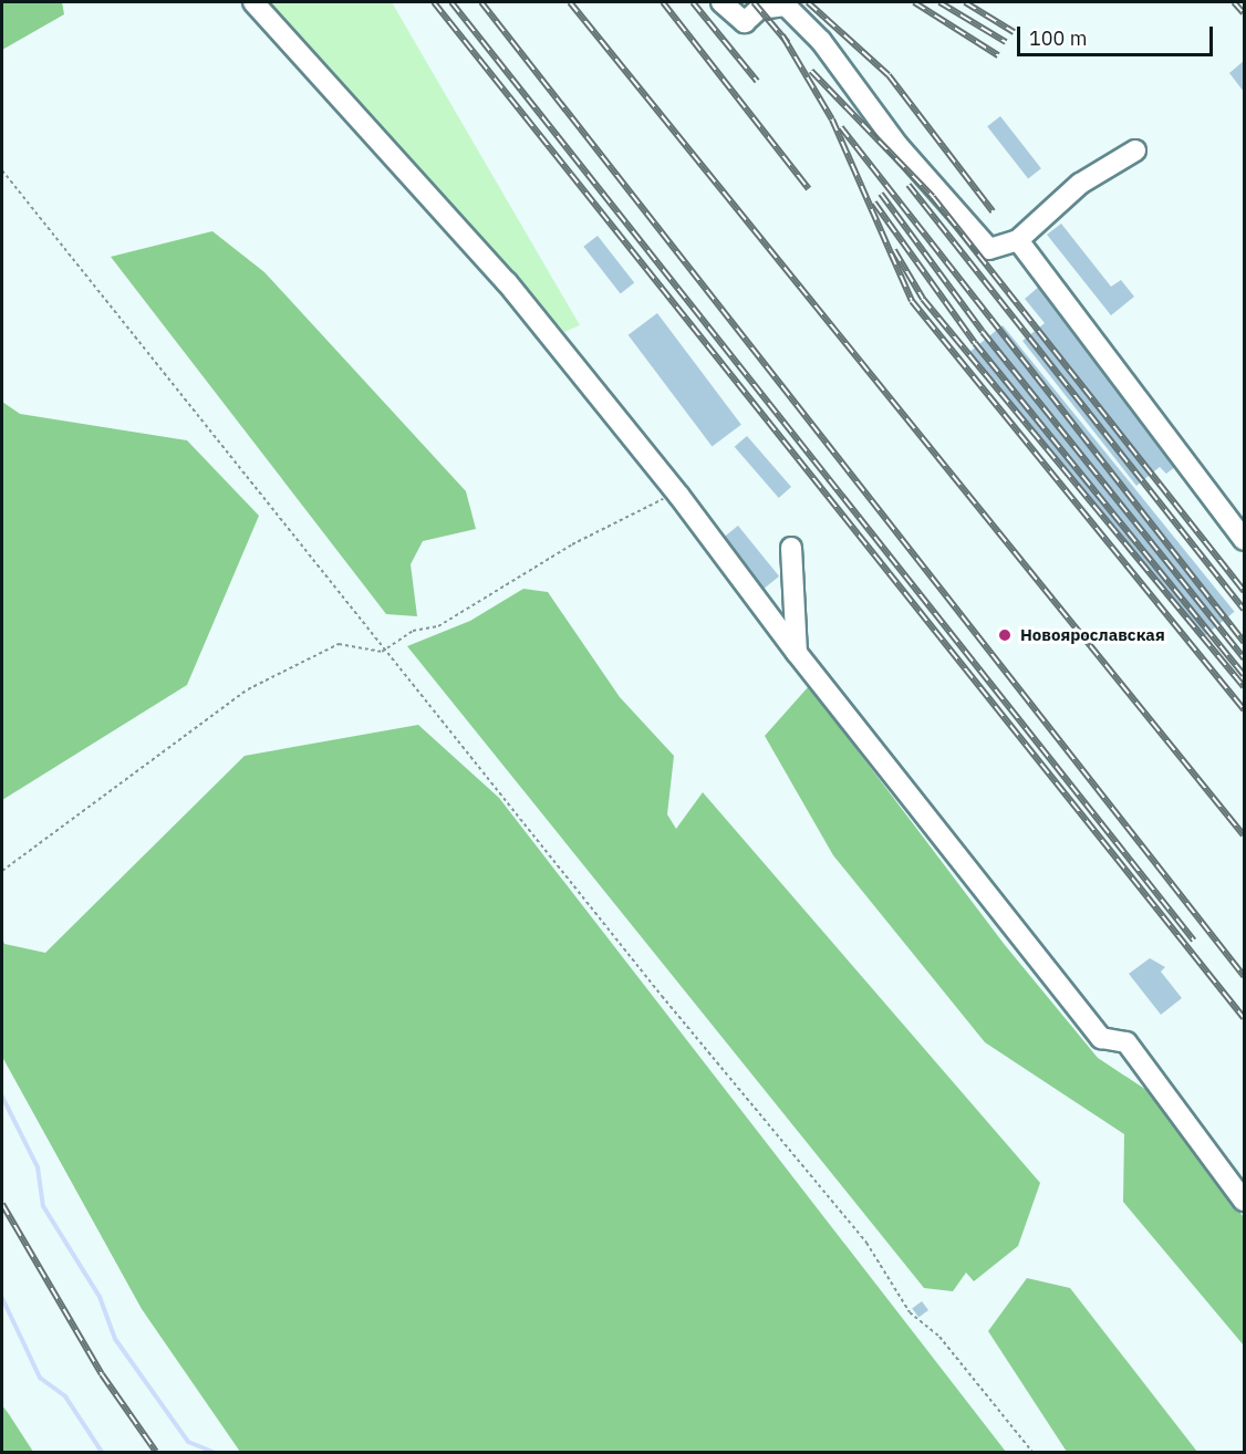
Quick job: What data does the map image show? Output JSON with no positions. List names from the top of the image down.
{
  "places": ["Новоярославская"],
  "scale_bar": "100 m"
}
